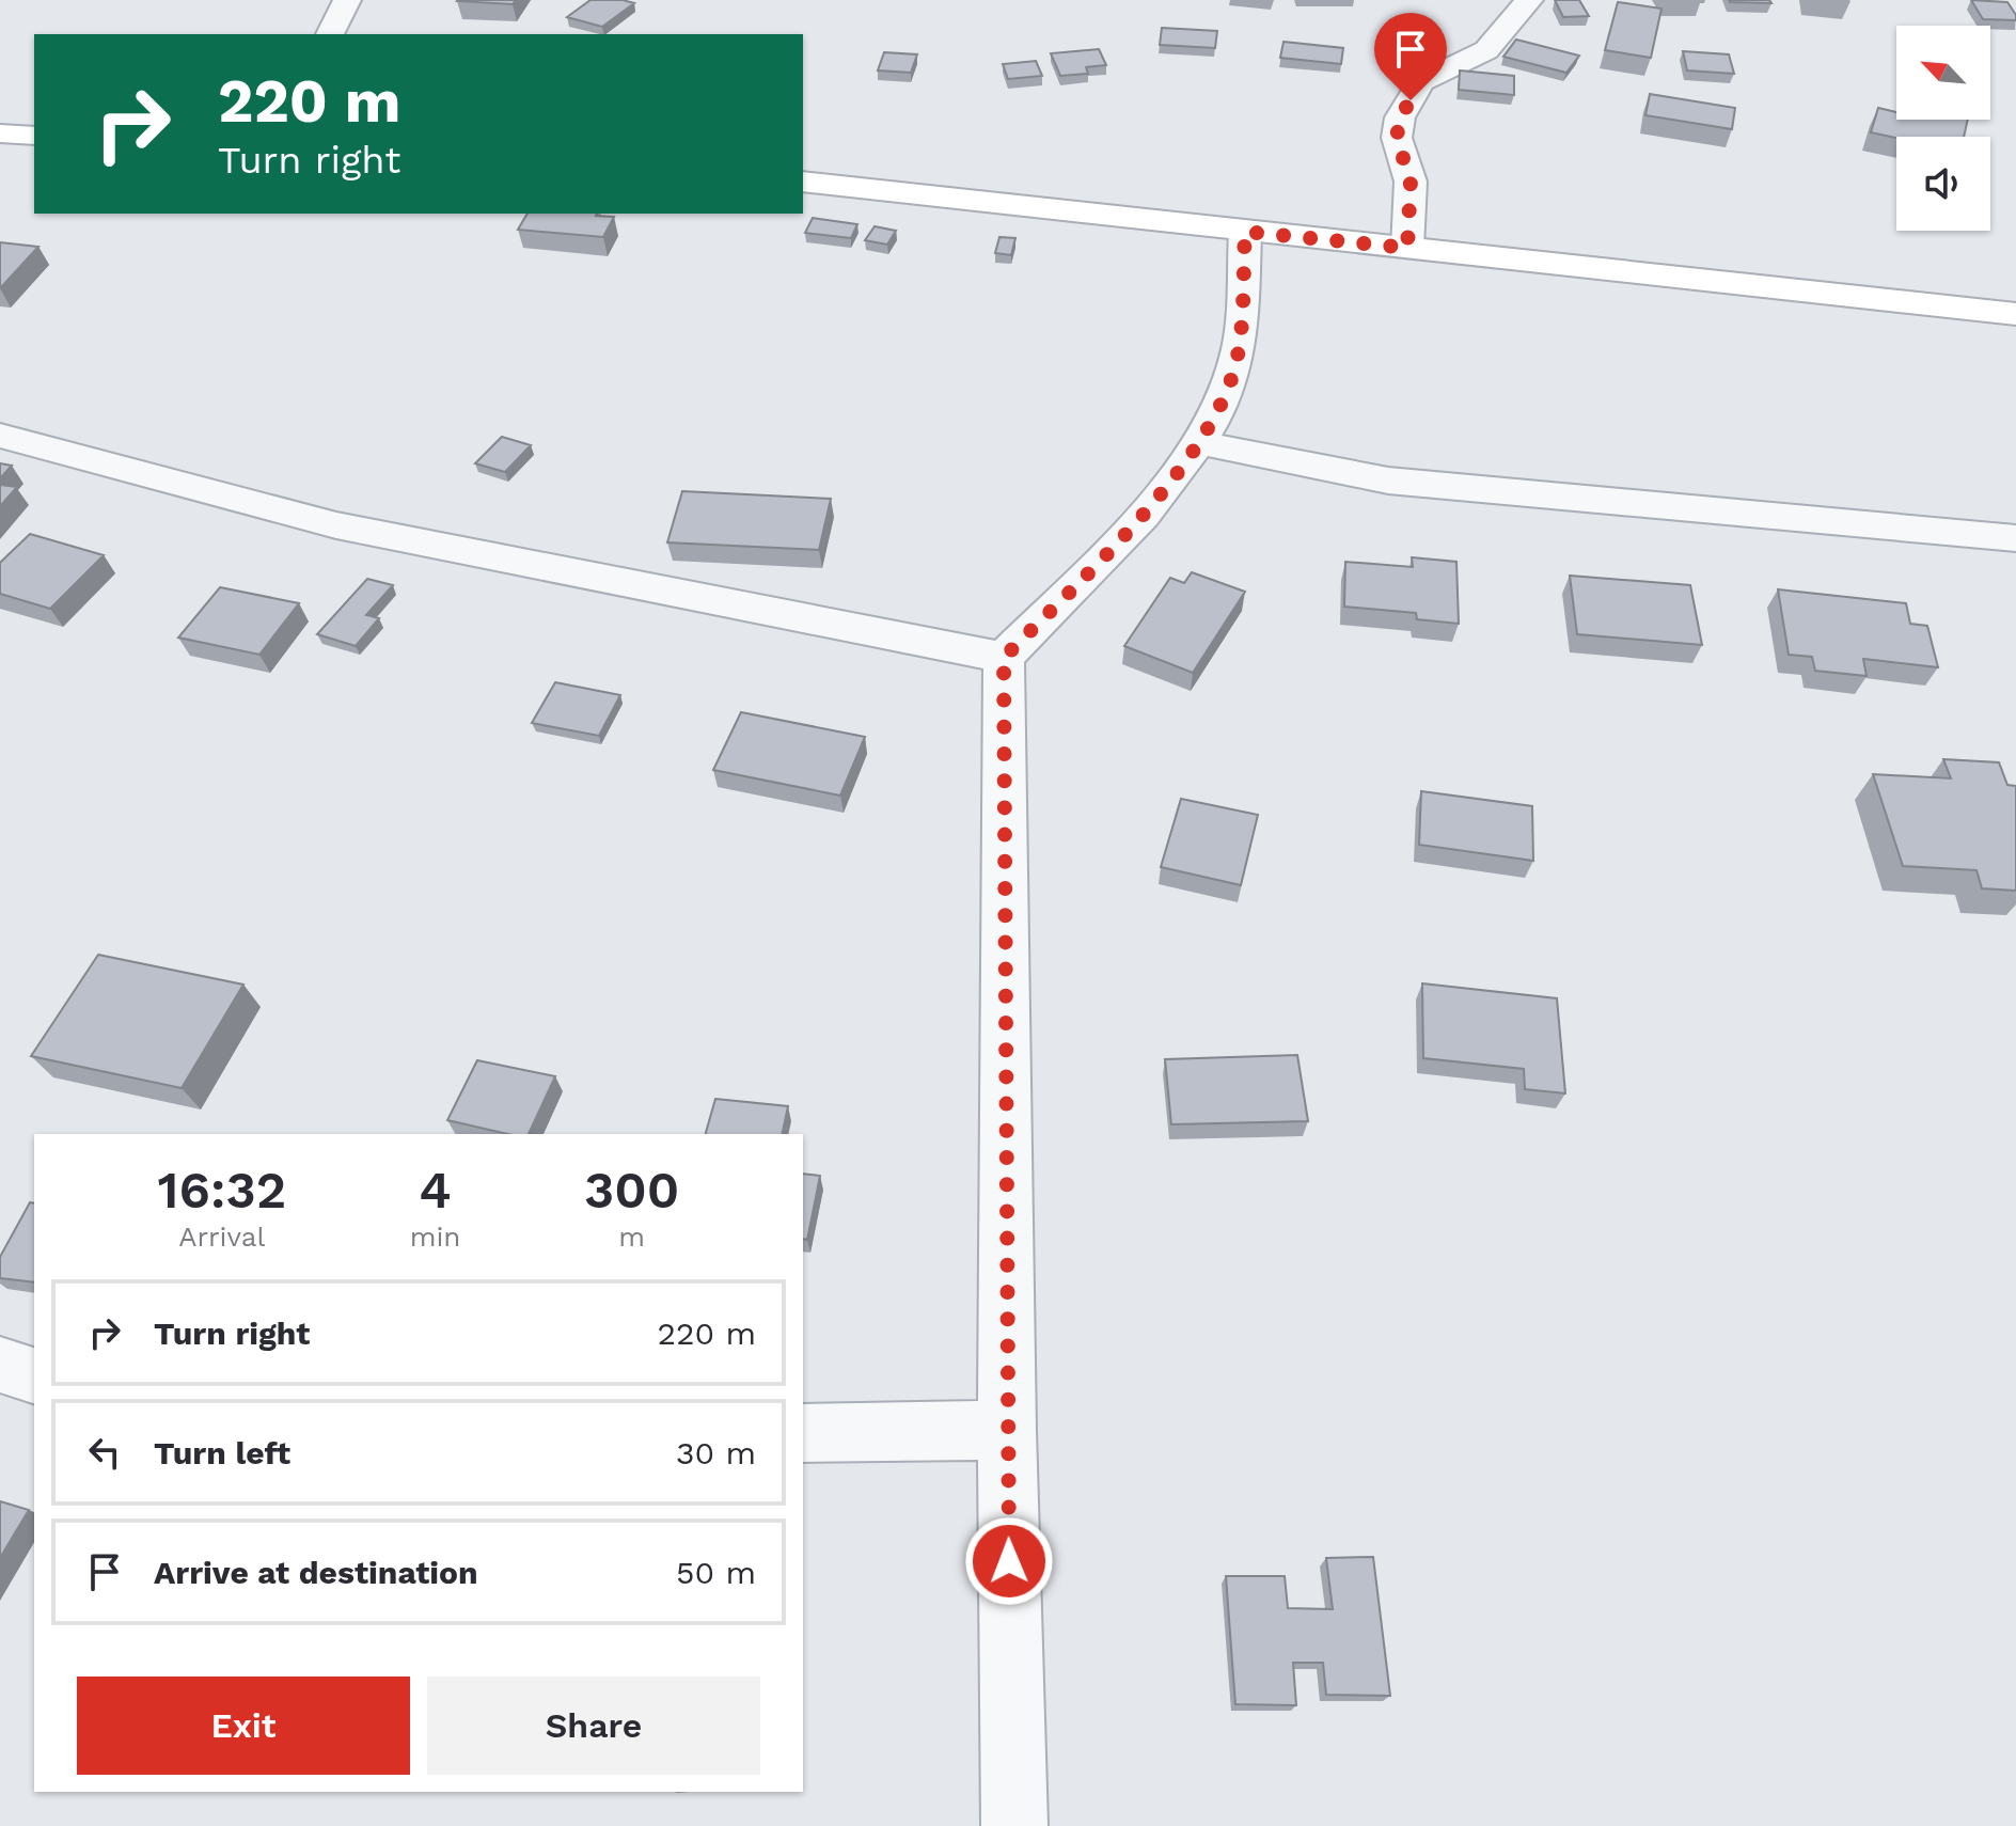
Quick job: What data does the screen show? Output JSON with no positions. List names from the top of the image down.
{
  "north": "top left",
  "page": {
    "turn": ["220 m", "Turn right"],
    "eta": [
      "16:32",
      "Arrival",
      "4",
      "min",
      "300",
      "m"
    ],
    "list": [
      {
        "name": "Turn right",
        "value": "220 m"
      },
      {
        "name": "Turn left",
        "value": "30 m"
      },
      {
        "name": "Arrive at destination",
        "value": "50 m"
      }
    ],
    "buttons": ["Exit", "Share"]
  }
}
